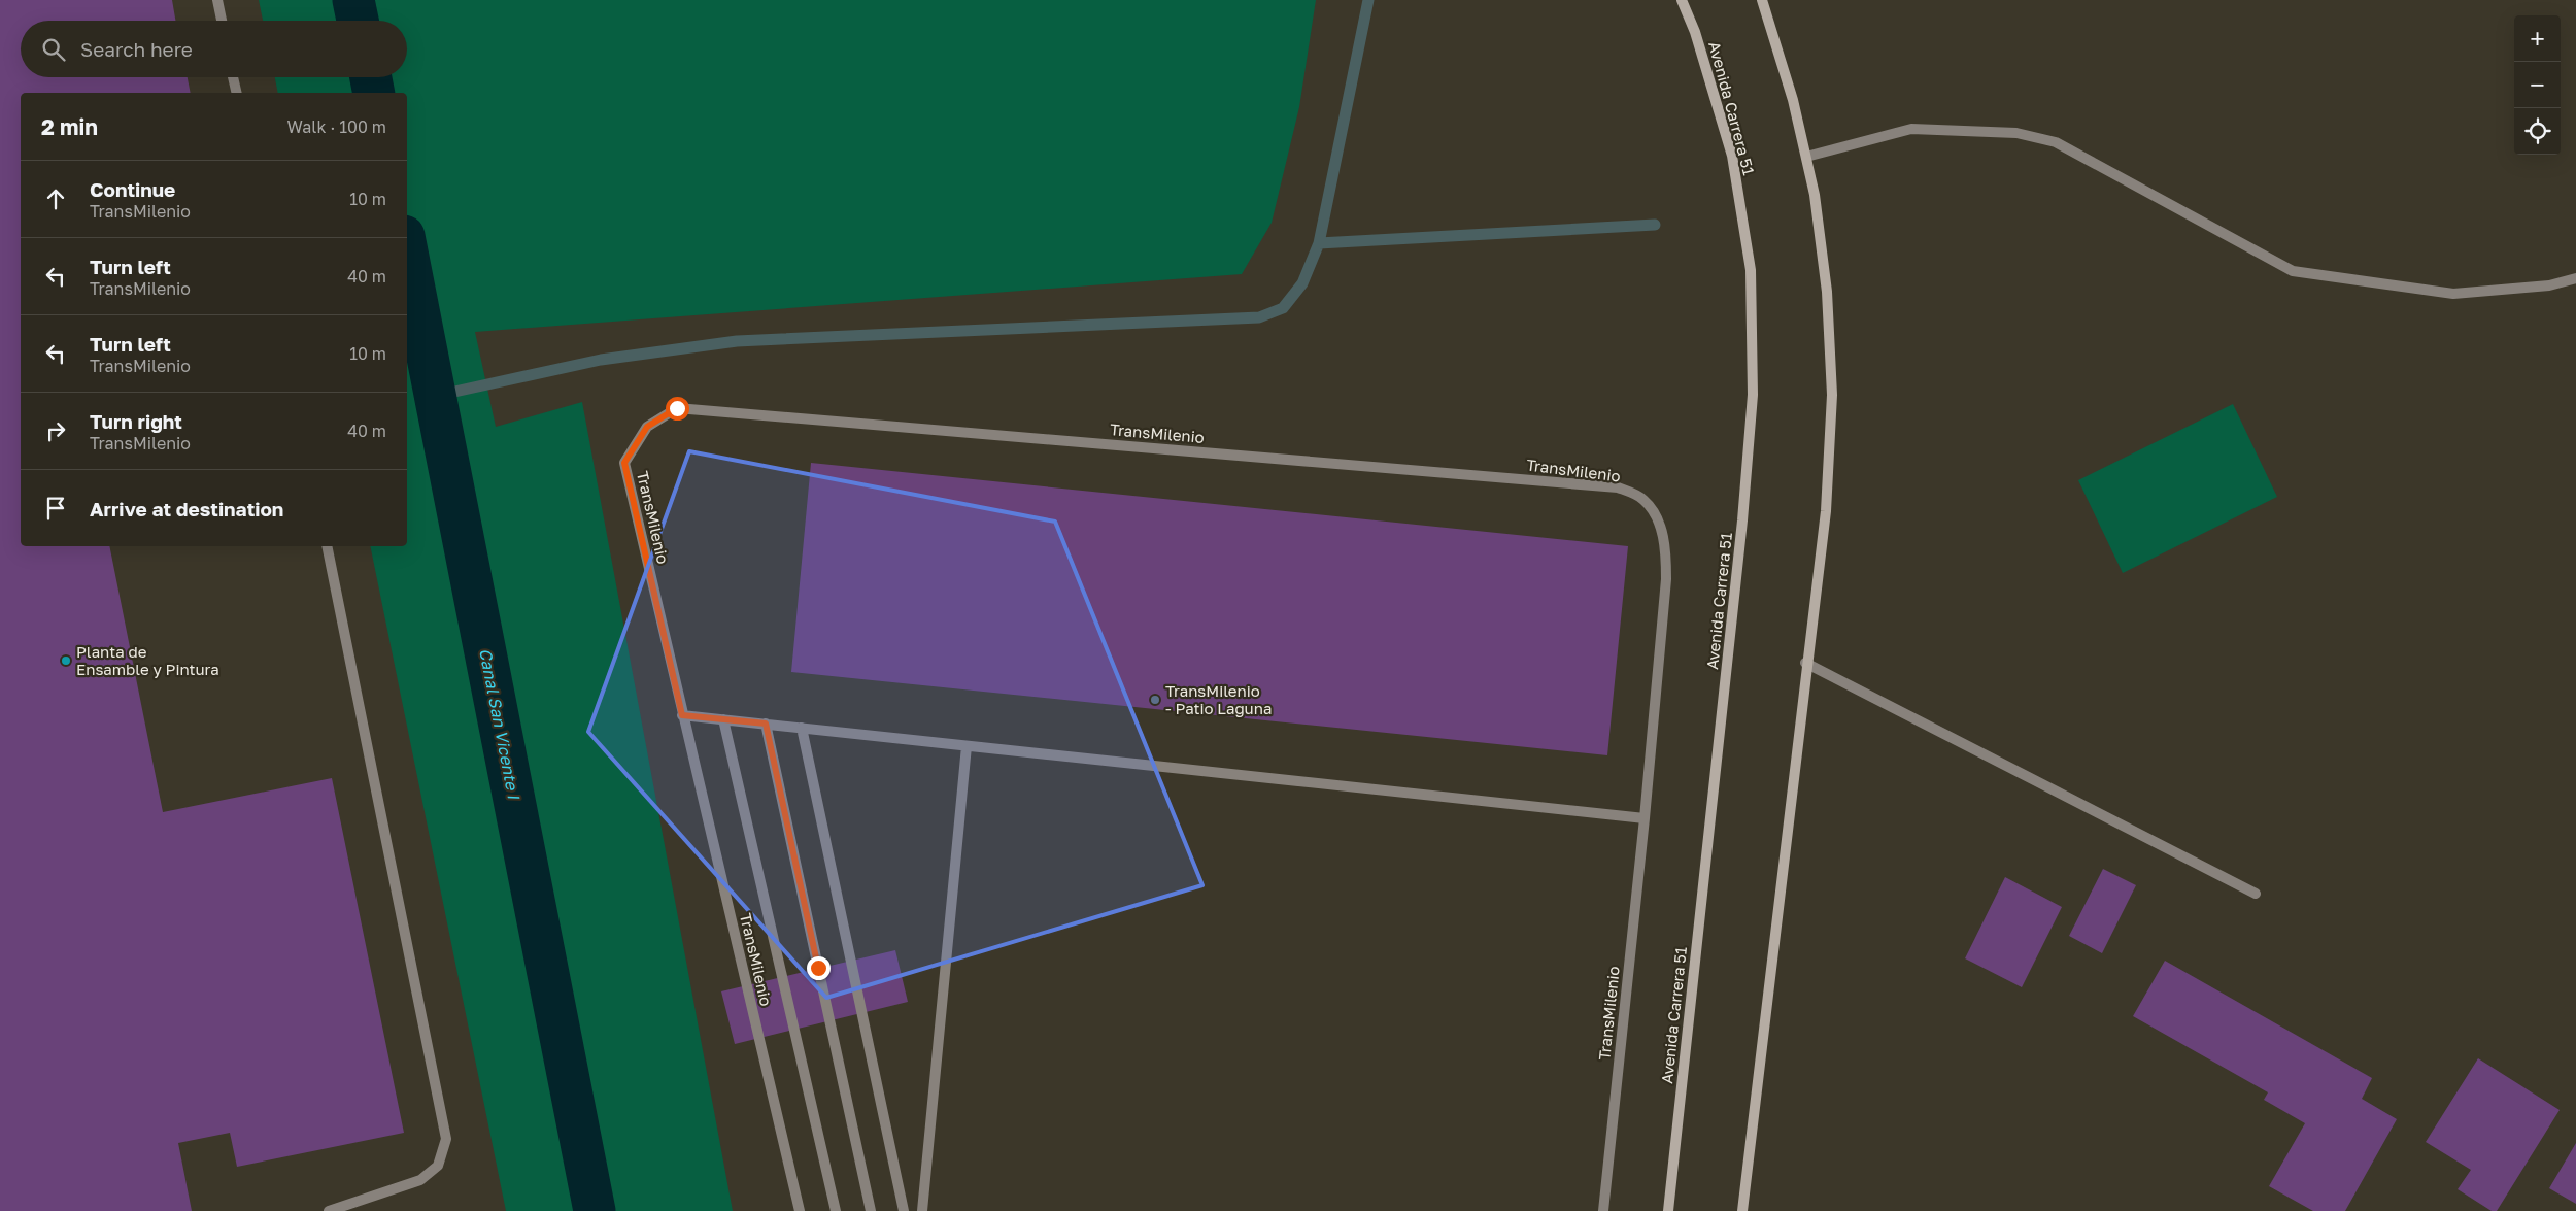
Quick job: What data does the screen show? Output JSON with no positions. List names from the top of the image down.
{
  "streets": {
    "main road": ["Avenida Carrera 51"],
    "lane": ["TransMilenio"]
  },
  "water": ["Canal San Vicente I"],
  "places": ["Planta de Ensamble y Pintura", "TransMilenio - Patio Laguna"],
  "page": {
    "map_buttons": ["+", "−"],
    "search": "Search here",
    "heading": ["2 min", "Walk · 100 m"],
    "list": [
      ["Continue", "TransMilenio", "10 m"],
      ["Turn left", "TransMilenio", "40 m"],
      ["Turn left", "TransMilenio", "10 m"],
      ["Turn right", "TransMilenio", "40 m"],
      "Arrive at destination"
    ]
  }
}
